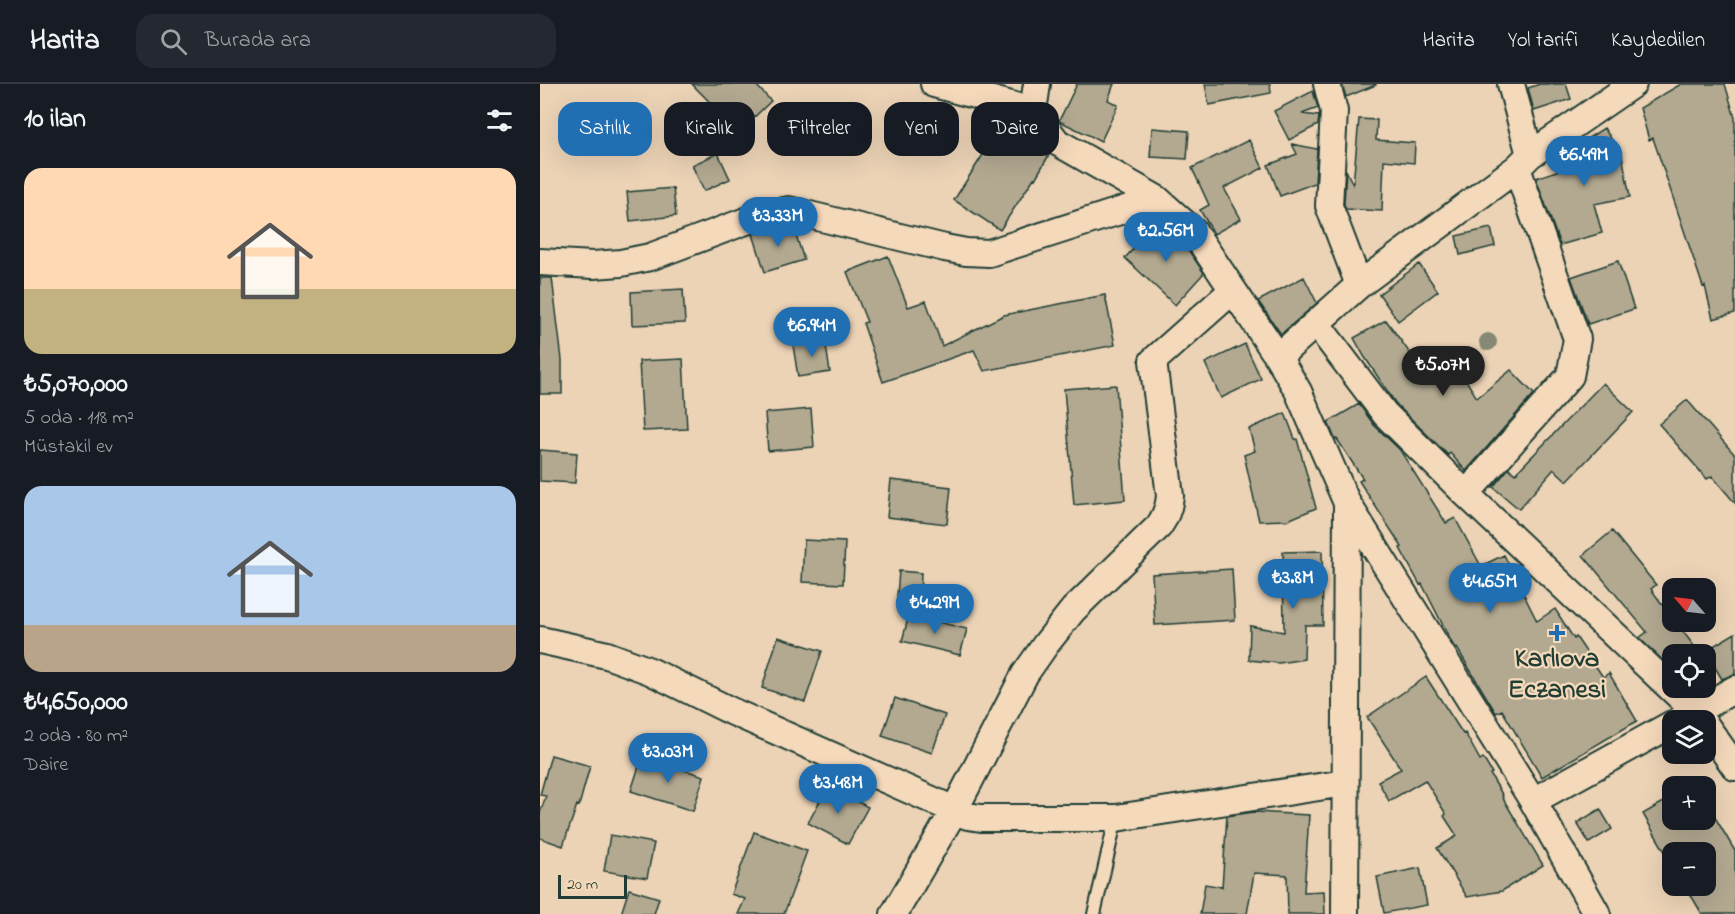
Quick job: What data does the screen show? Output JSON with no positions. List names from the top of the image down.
{
  "places": {
    "health": ["Karlıova Eczanesi"]
  },
  "scale_bar": "20 m",
  "north": "top left",
  "page": {
    "header": "Harita",
    "search": "Burada ara",
    "nav": ["Harita", "Yol tarifi", "Kaydedilen"],
    "heading": "10 ilan",
    "chip": [
      "Satılık",
      "Kiralık",
      "Filtreler",
      "Yeni",
      "Daire"
    ],
    "price": [
      "₺6.49M",
      "₺3.33M",
      "₺2.56M",
      "₺6.94M",
      "₺5.07M",
      "₺3.8M",
      "₺4.65M",
      "₺4.29M",
      "₺3.03M",
      "₺3.48M"
    ],
    "list": [
      {
        "name": "₺5,070,000",
        "note": "5 oda · 118 m² · Müstakil ev"
      },
      {
        "name": "₺4,650,000",
        "note": "2 oda · 80 m² · Daire"
      }
    ],
    "map_buttons": ["+", "−"],
    "scale": "20 m"
  }
}
